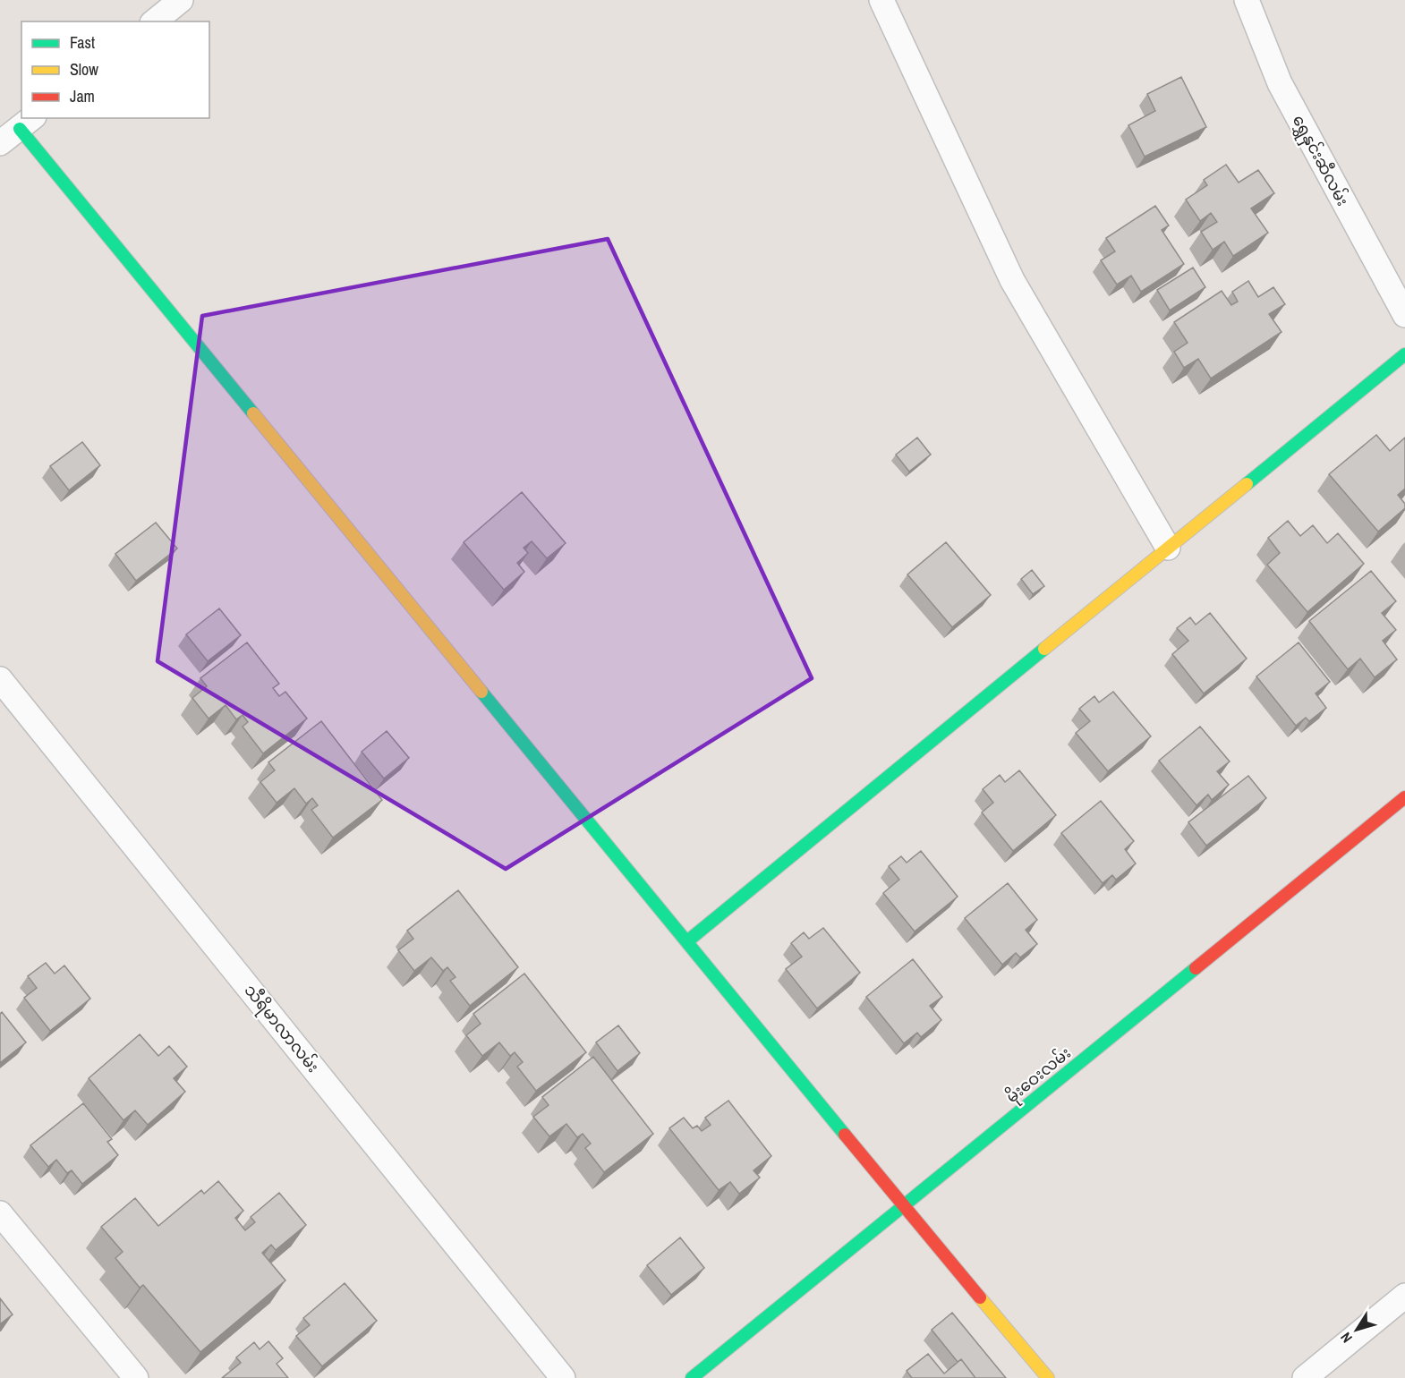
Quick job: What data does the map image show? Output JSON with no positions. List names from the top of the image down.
{
  "streets": {
    "street": ["ရွှေနှင်းဆီလမ်း", "သီရိမာလာလမ်း", "မိုးဝေးလမ်း"]
  },
  "legend": ["Fast", "Slow", "Jam"],
  "north": "bottom left"
}
